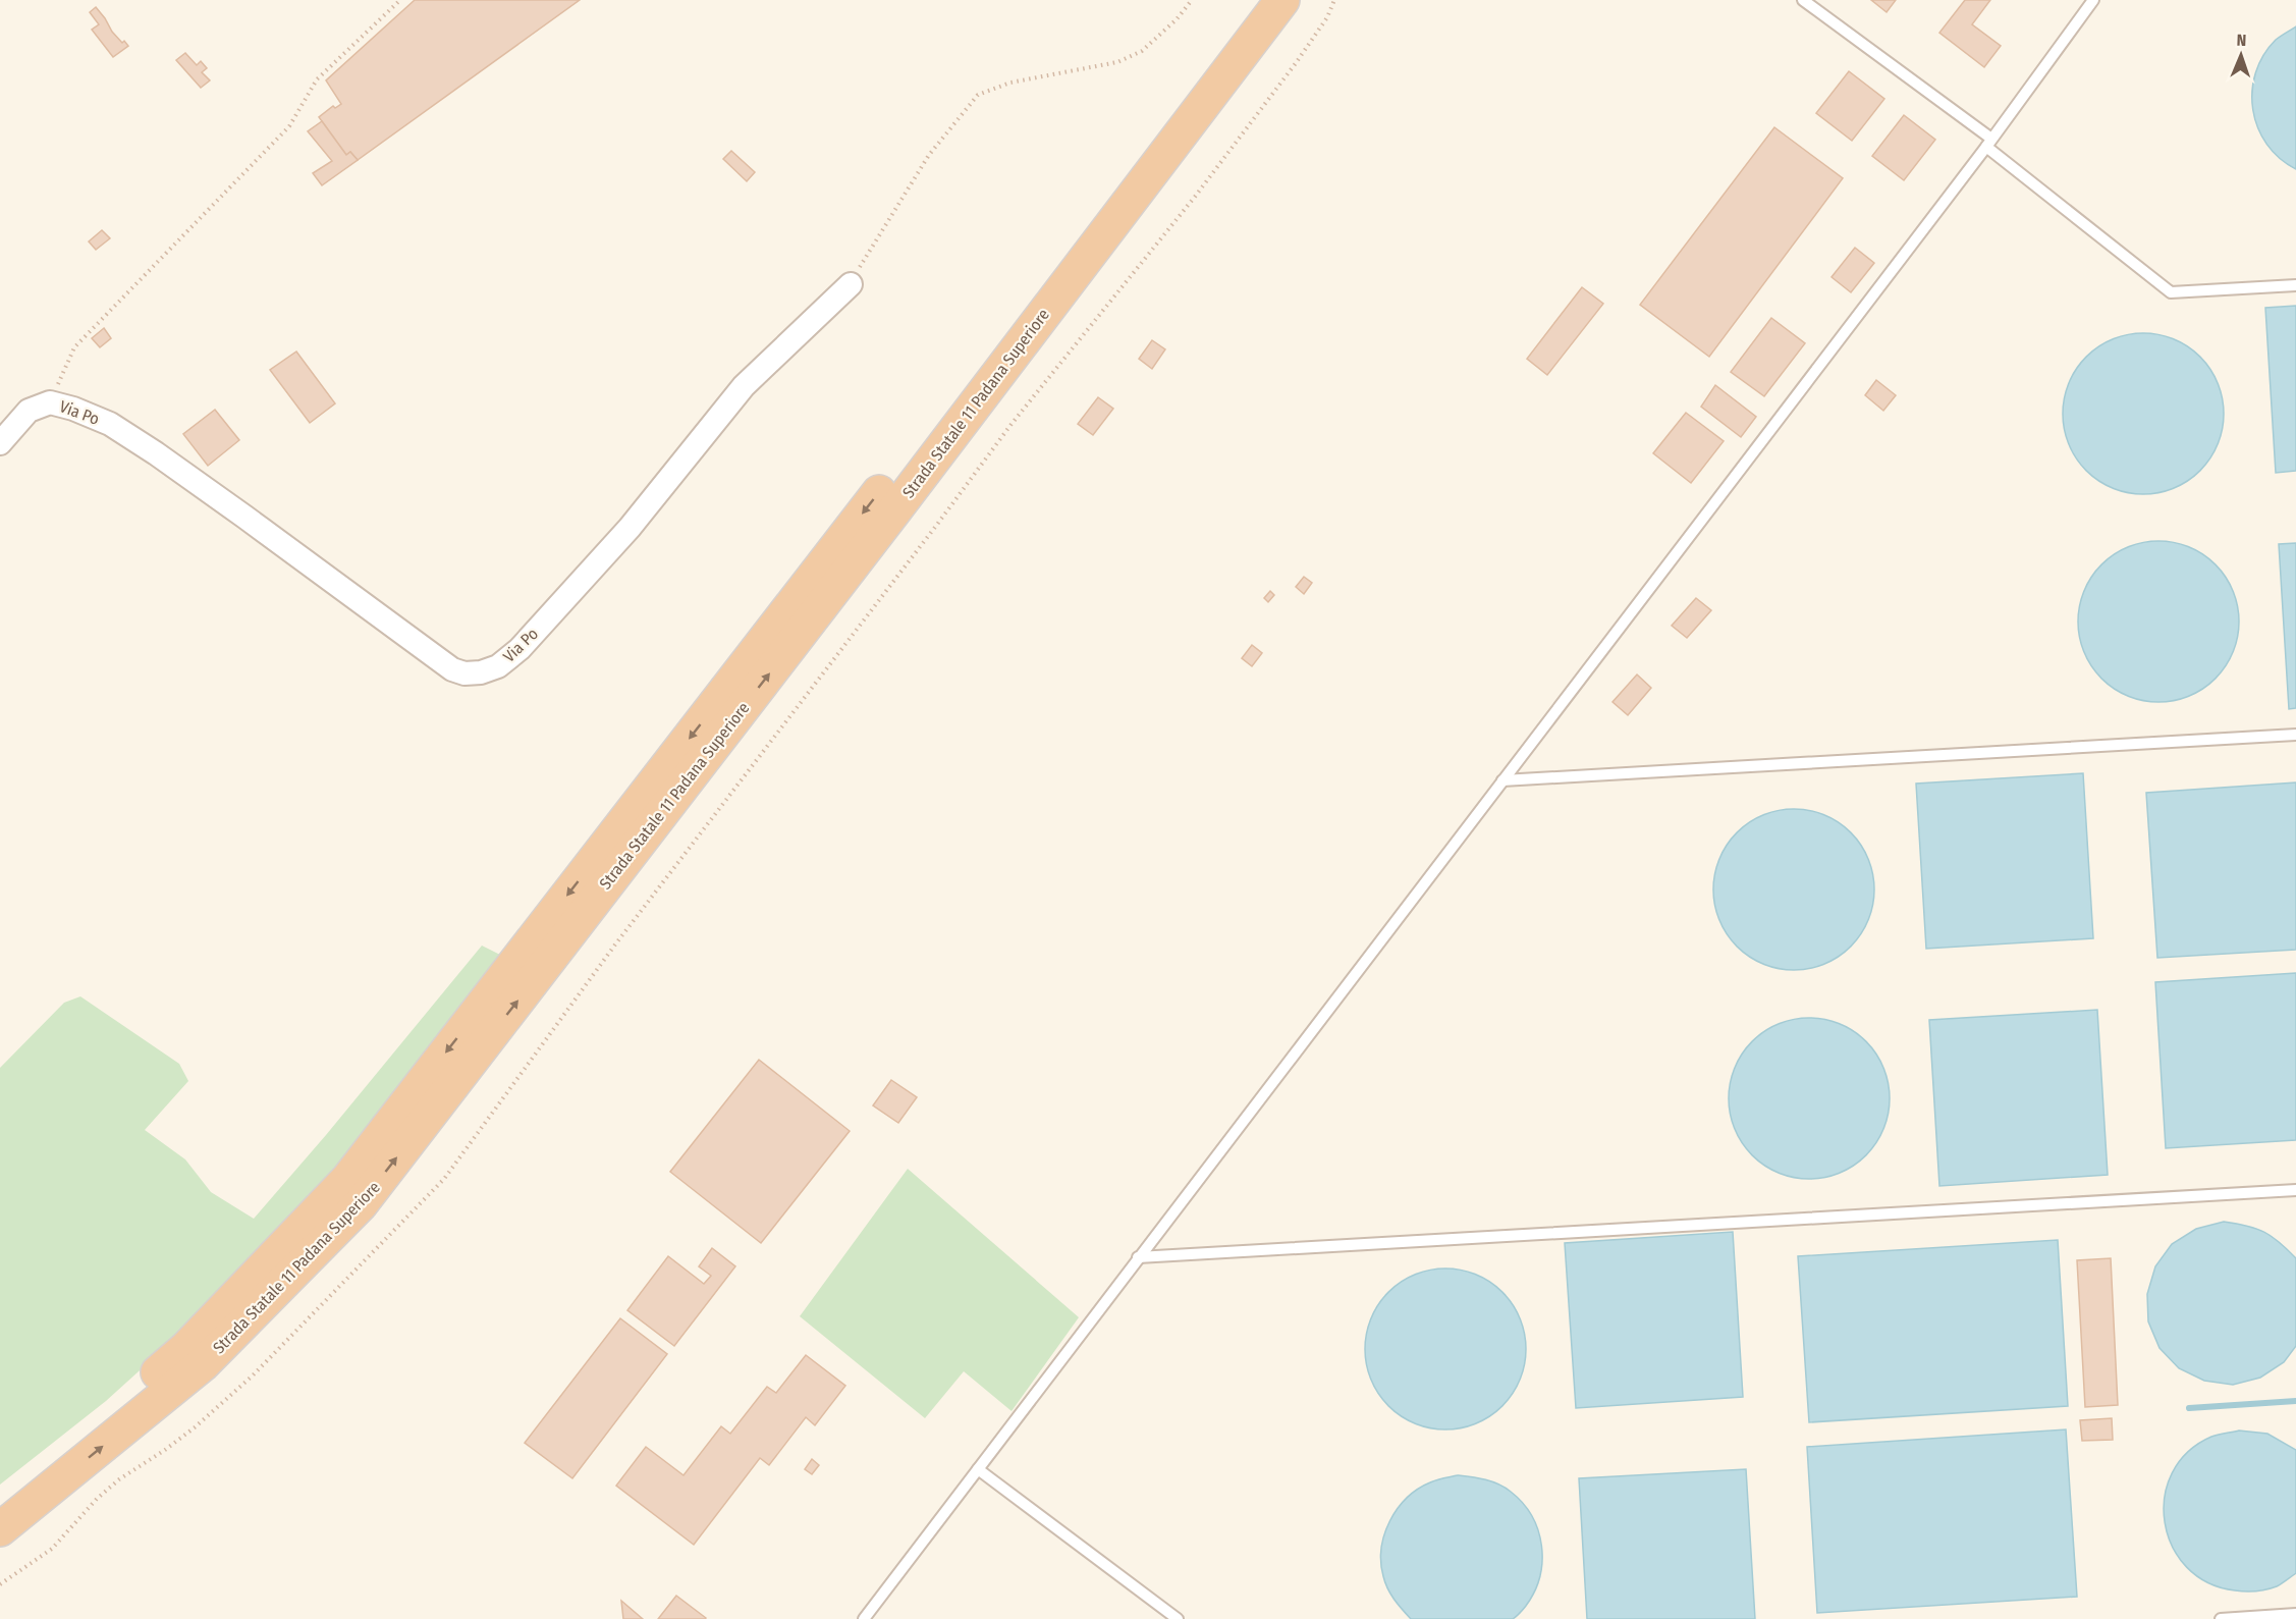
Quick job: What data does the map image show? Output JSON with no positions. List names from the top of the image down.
{
  "streets": {
    "highway": ["Strada Statale 11 Padana Superiore"],
    "street": ["Via Po"]
  },
  "north": "top"
}
